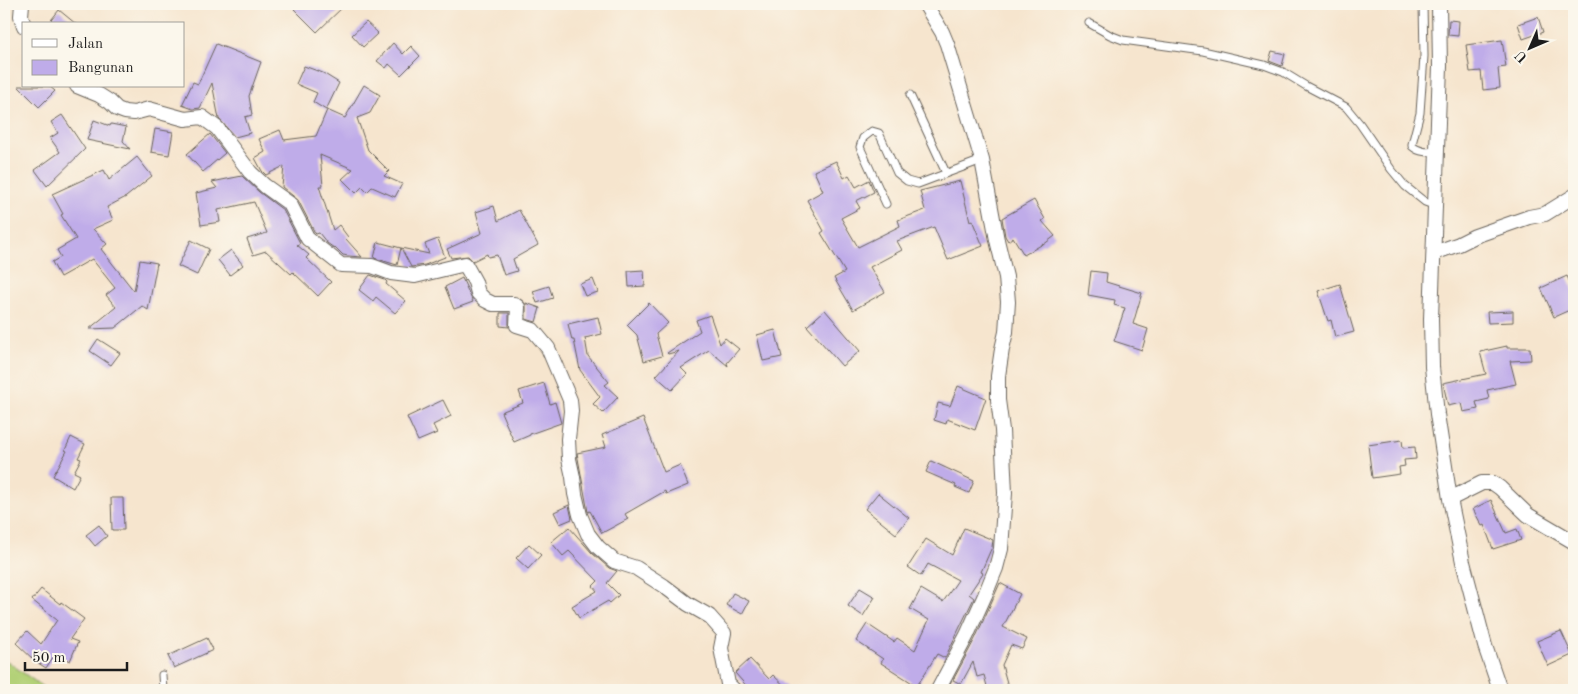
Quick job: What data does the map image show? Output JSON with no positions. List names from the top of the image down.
{
  "legend": ["Jalan", "Bangunan"],
  "scale_bar": "50 m",
  "north": "bottom left"
}
